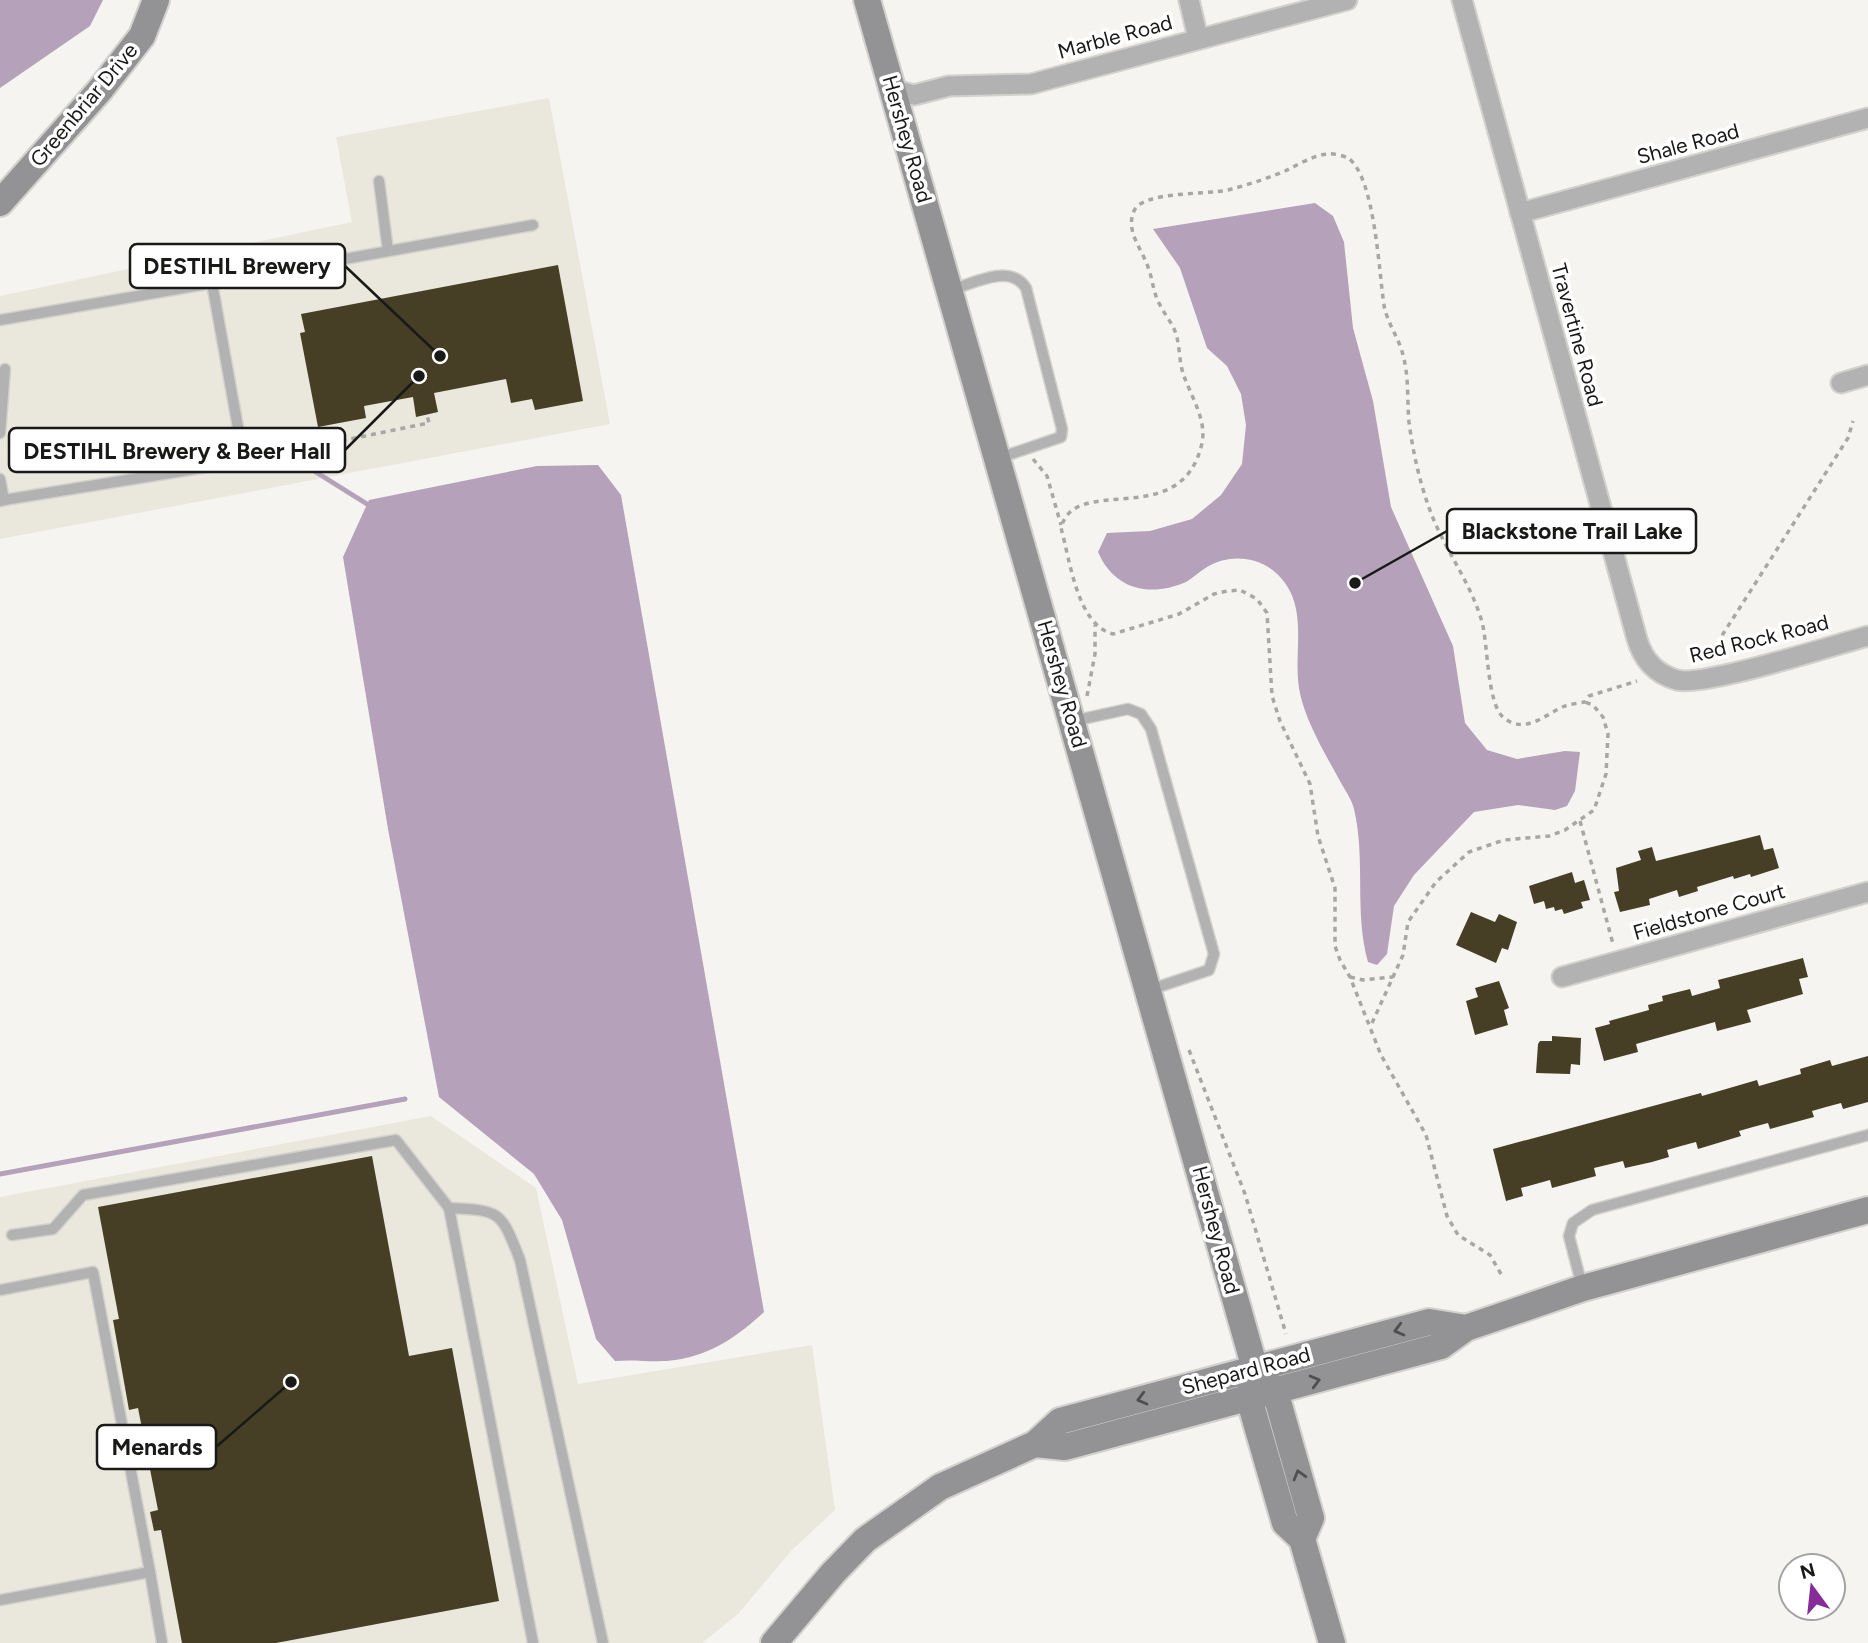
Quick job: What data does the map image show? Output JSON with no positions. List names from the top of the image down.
{
  "streets": {
    "main road": ["Greenbriar Drive", "Hershey Road", "Shepard Road"],
    "street": [
      "Marble Road",
      "Shale Road",
      "Travertine Road",
      "Red Rock Road",
      "Fieldstone Court"
    ]
  },
  "crossings": [
    ["Marble Road", "Hershey Road"],
    ["Hershey Road", "Shepard Road"],
    ["Shale Road", "Travertine Road"],
    ["Travertine Road", "Red Rock Road"]
  ],
  "places": [
    "DESTIHL Brewery",
    "DESTIHL Brewery & Beer Hall",
    "Blackstone Trail Lake",
    "Menards"
  ],
  "north": "top"
}
